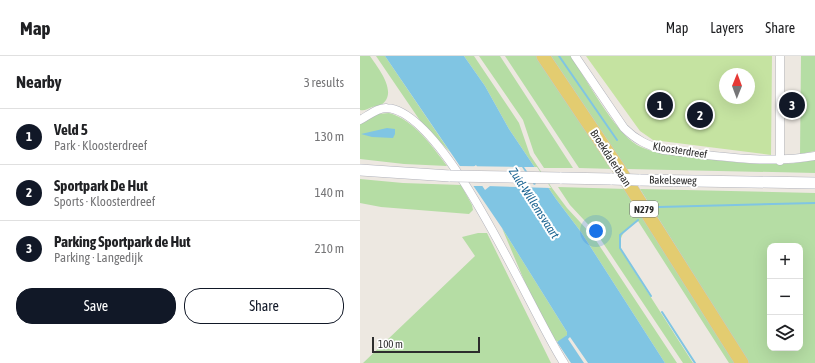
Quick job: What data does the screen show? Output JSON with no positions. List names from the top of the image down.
{
  "streets": {
    "main road": ["Broekdalerbaan", "N279"],
    "street": ["Kloosterdreef", "Bakelseweg"]
  },
  "water": ["Zuid-Willemsvaart"],
  "scale_bar": "100 m",
  "north": "top",
  "page": {
    "header": "Map",
    "nav": ["Map", "Layers", "Share"],
    "heading": ["Nearby", "3 results"],
    "pins": ["1", "3", "2"],
    "list": [
      {
        "mark": "1",
        "name": "Veld 5",
        "note": "Park · Kloosterdreef",
        "value": "130 m"
      },
      {
        "mark": "2",
        "name": "Sportpark De Hut",
        "note": "Sports · Kloosterdreef",
        "value": "140 m"
      },
      {
        "mark": "3",
        "name": "Parking Sportpark de Hut",
        "note": "Parking · Langedijk",
        "value": "210 m"
      }
    ],
    "map_buttons": ["+", "−"],
    "buttons": ["Save", "Share"],
    "scale": "100 m"
  }
}
